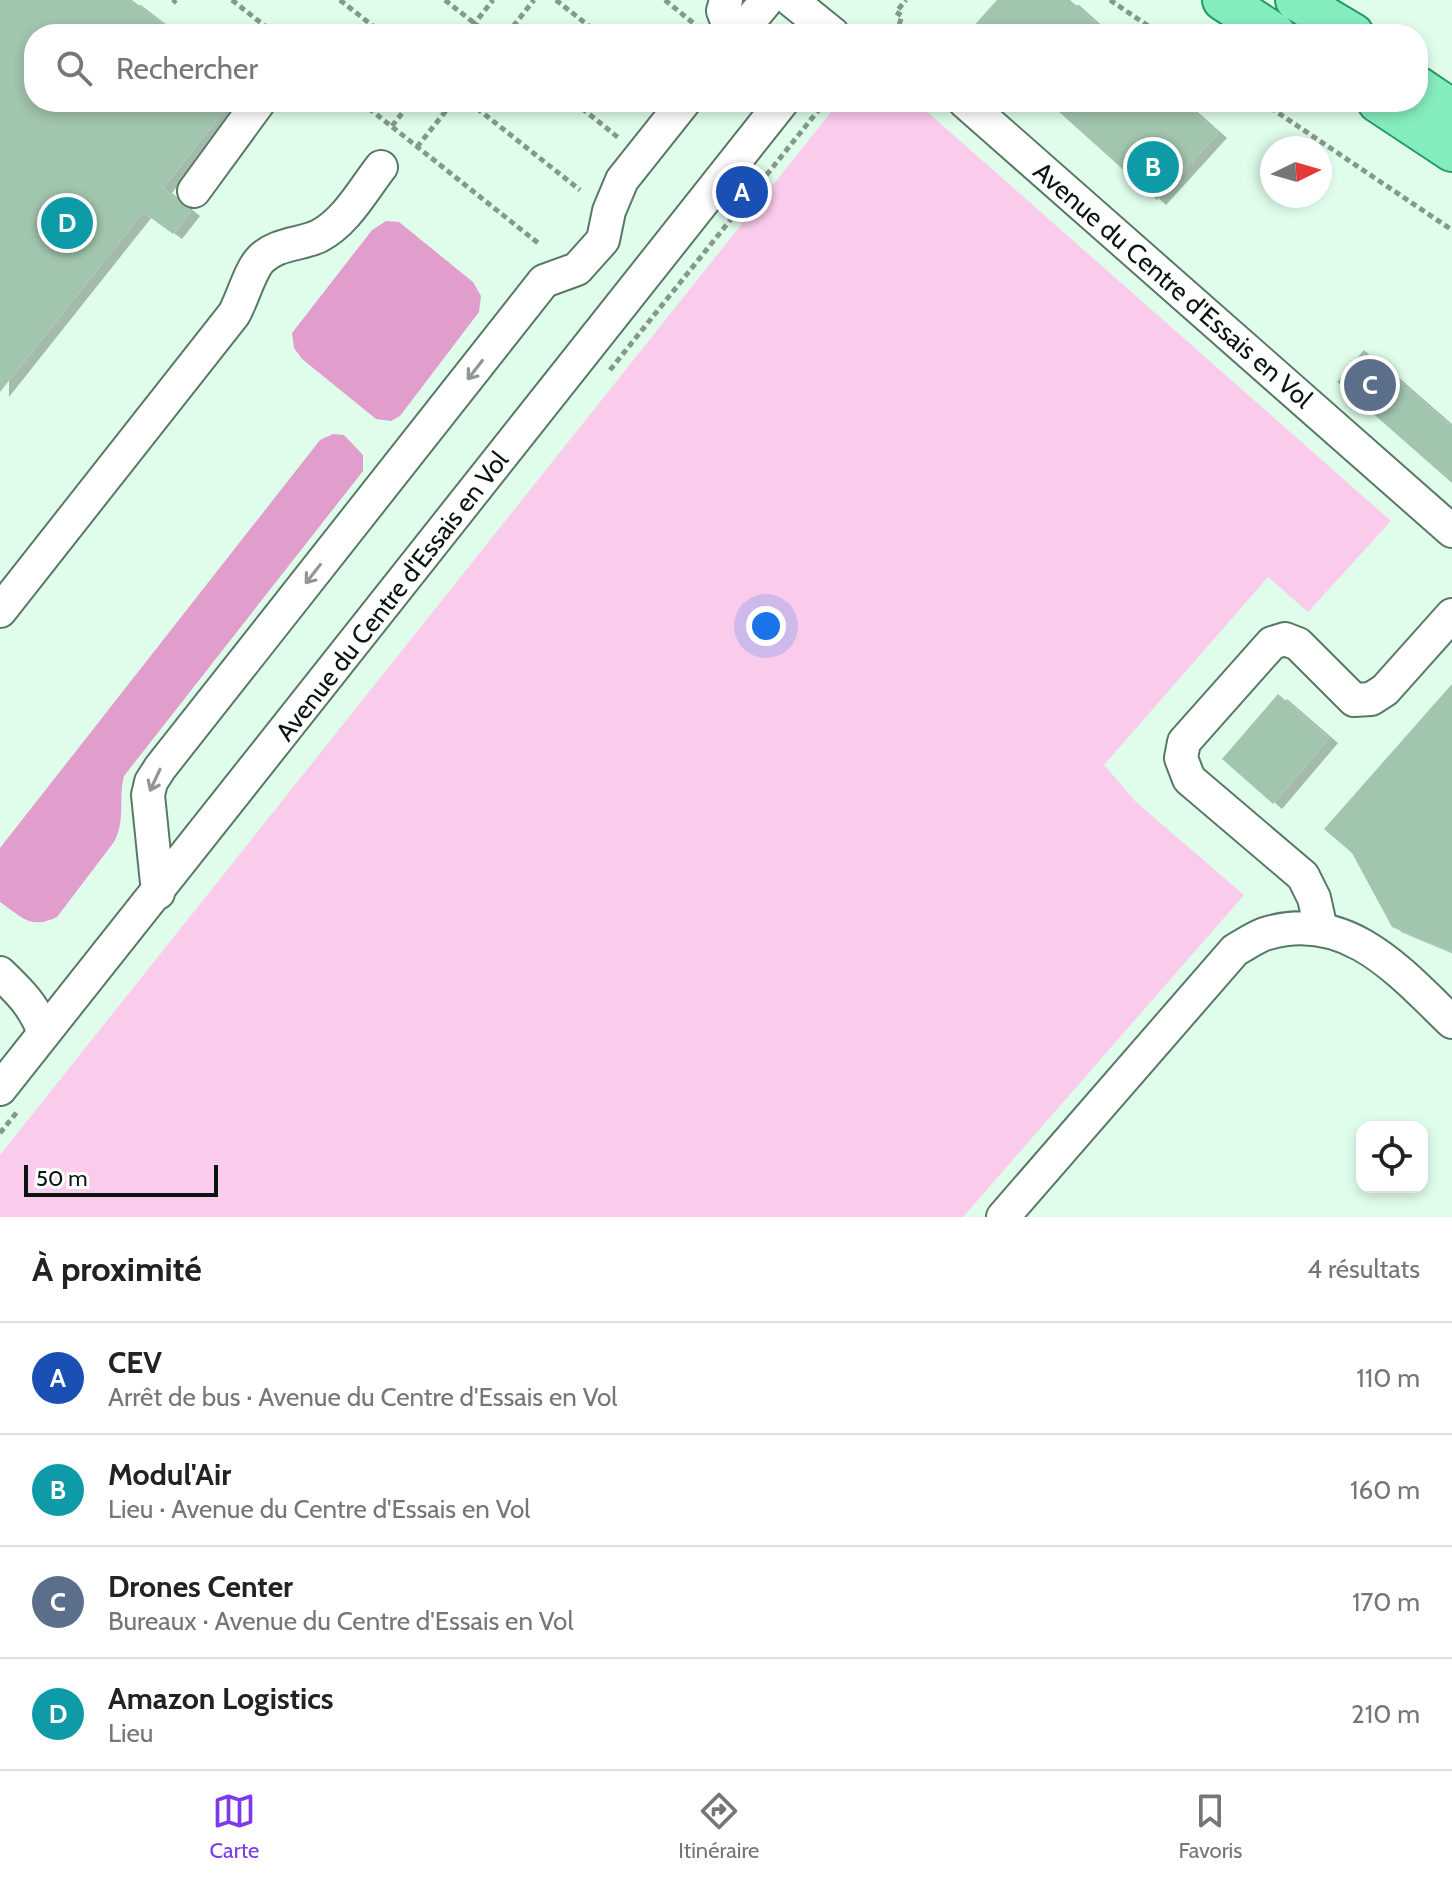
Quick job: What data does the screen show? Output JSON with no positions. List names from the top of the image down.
{
  "streets": {
    "street": ["Avenue du Centre d'Essais en Vol"]
  },
  "scale_bar": "50 m",
  "north": "right",
  "page": {
    "search": "Rechercher",
    "pins": [
      "B",
      "A",
      "D",
      "C"
    ],
    "scale": "50 m",
    "heading": ["À proximité", "4 résultats"],
    "list": [
      {
        "mark": "A",
        "name": "CEV",
        "note": "Arrêt de bus · Avenue du Centre d'Essais en Vol",
        "value": "110 m"
      },
      {
        "mark": "B",
        "name": "Modul'Air",
        "note": "Lieu · Avenue du Centre d'Essais en Vol",
        "value": "160 m"
      },
      {
        "mark": "C",
        "name": "Drones Center",
        "note": "Bureaux · Avenue du Centre d'Essais en Vol",
        "value": "170 m"
      },
      {
        "mark": "D",
        "name": "Amazon Logistics",
        "note": "Lieu",
        "value": "210 m"
      }
    ],
    "nav": ["Carte", "Itinéraire", "Favoris"]
  }
}
